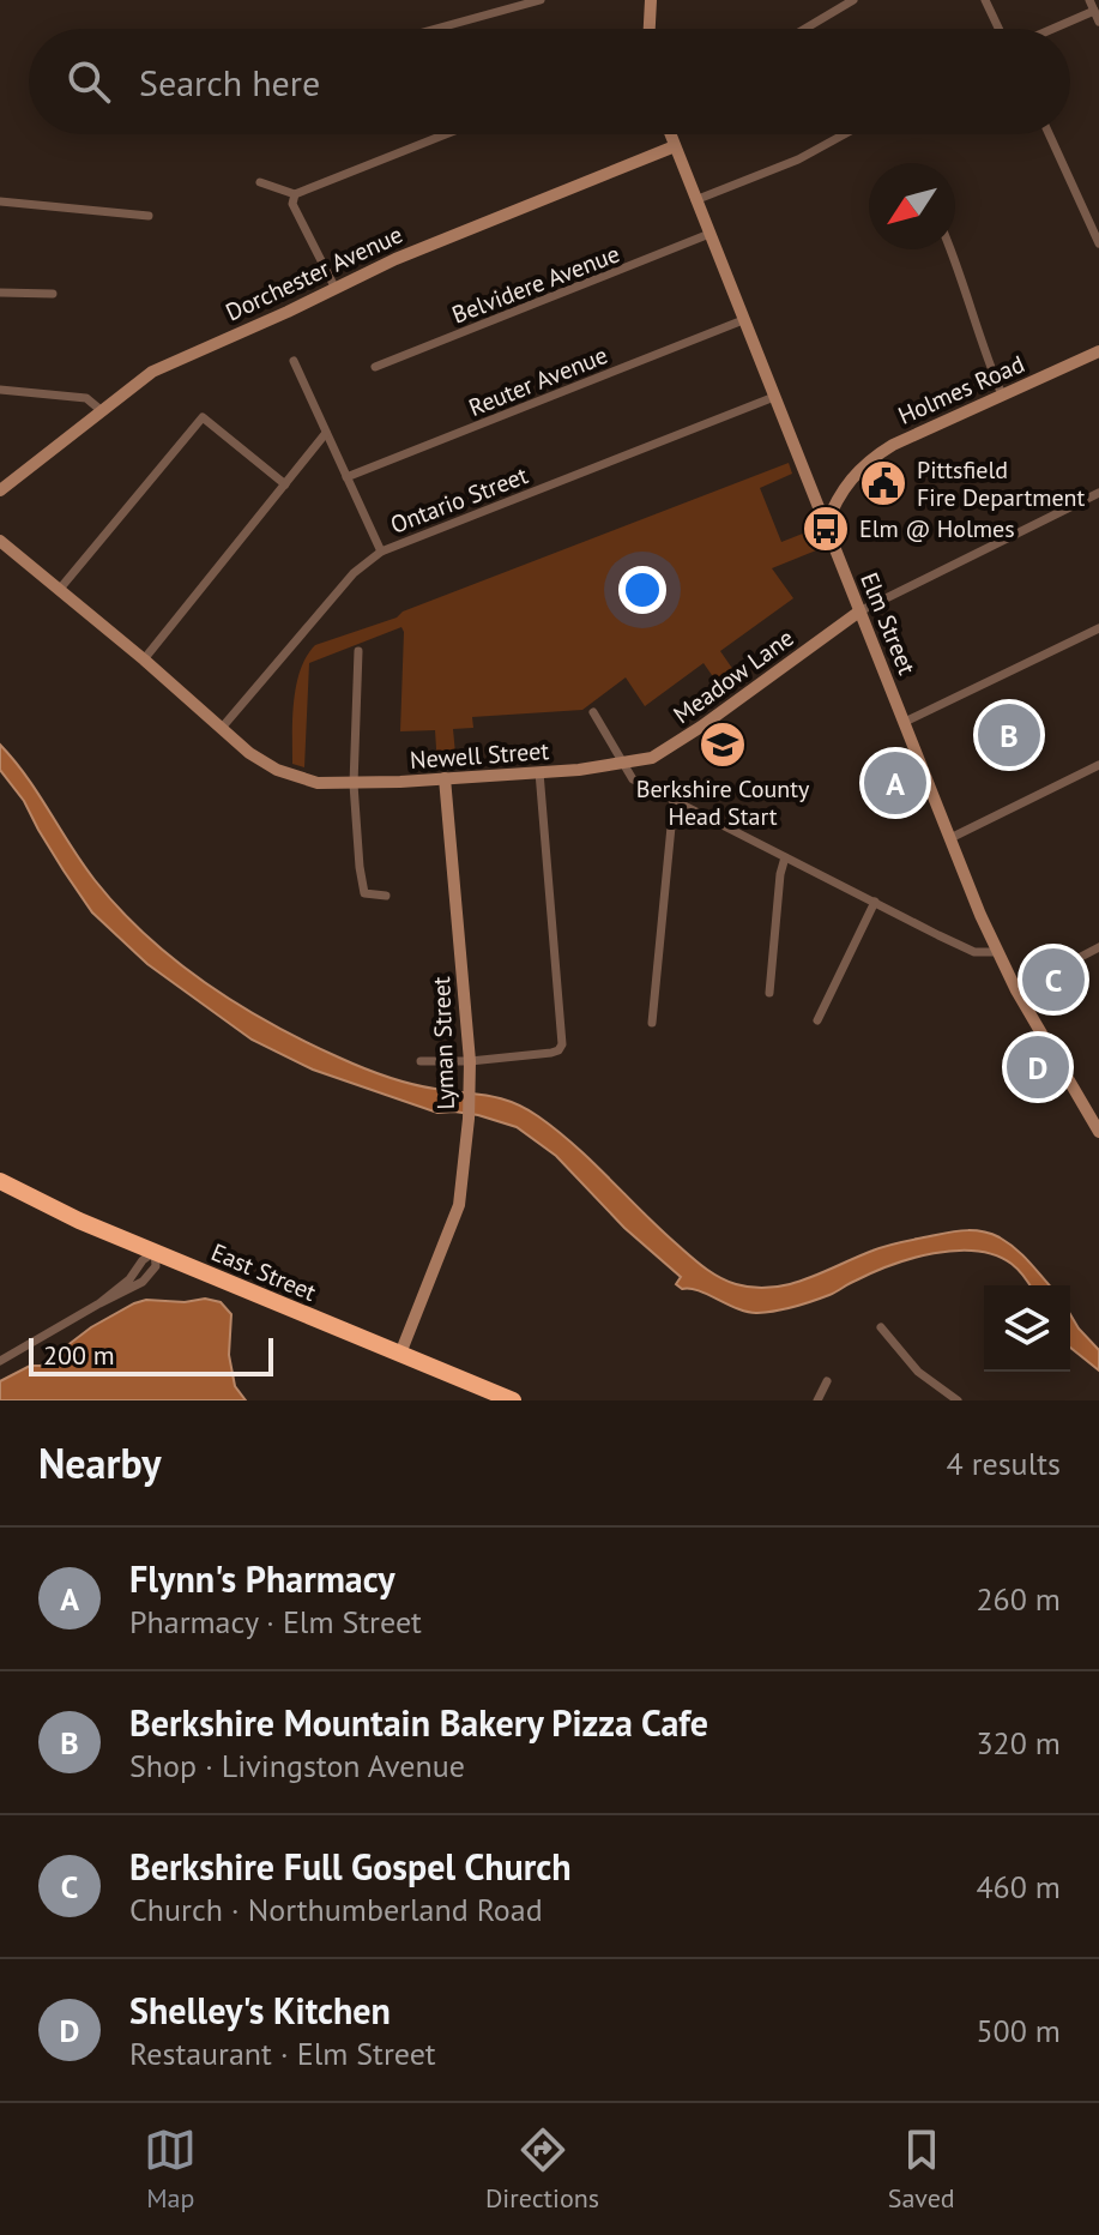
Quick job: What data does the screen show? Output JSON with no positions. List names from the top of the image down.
{
  "streets": {
    "highway": ["East Street"],
    "street": [
      "Dorchester Avenue",
      "Belvidere Avenue",
      "Reuter Avenue",
      "Holmes Road",
      "Ontario Street",
      "Elm Street",
      "Meadow Lane",
      "Newell Street",
      "Lyman Street"
    ]
  },
  "crossings": [
    ["Dorchester Avenue", "Elm Street"],
    ["Belvidere Avenue", "Elm Street"],
    ["Reuter Avenue", "Elm Street"],
    ["Holmes Road", "Elm Street"],
    ["Ontario Street", "Elm Street"],
    ["Ontario Street", "Newell Street"],
    ["Elm Street", "Meadow Lane"],
    ["Meadow Lane", "Newell Street"],
    ["Newell Street", "Lyman Street"],
    ["Lyman Street", "East Street"]
  ],
  "places": {
    "public building": ["Pittsfield Fire Department"],
    "bus stop": ["Elm @ Holmes"],
    "school or university": ["Berkshire County Head Start"]
  },
  "scale_bar": "200 m",
  "north": "bottom left",
  "page": {
    "search": "Search here",
    "pins": [
      "B",
      "A",
      "C",
      "D"
    ],
    "scale": "200 m",
    "heading": ["Nearby", "4 results"],
    "list": [
      {
        "mark": "A",
        "name": "Flynn's Pharmacy",
        "note": "Pharmacy · Elm Street",
        "value": "260 m"
      },
      {
        "mark": "B",
        "name": "Berkshire Mountain Bakery Pizza Cafe",
        "note": "Shop · Livingston Avenue",
        "value": "320 m"
      },
      {
        "mark": "C",
        "name": "Berkshire Full Gospel Church",
        "note": "Church · Northumberland Road",
        "value": "460 m"
      },
      {
        "mark": "D",
        "name": "Shelley's Kitchen",
        "note": "Restaurant · Elm Street",
        "value": "500 m"
      }
    ],
    "nav": ["Map", "Directions", "Saved"]
  }
}
